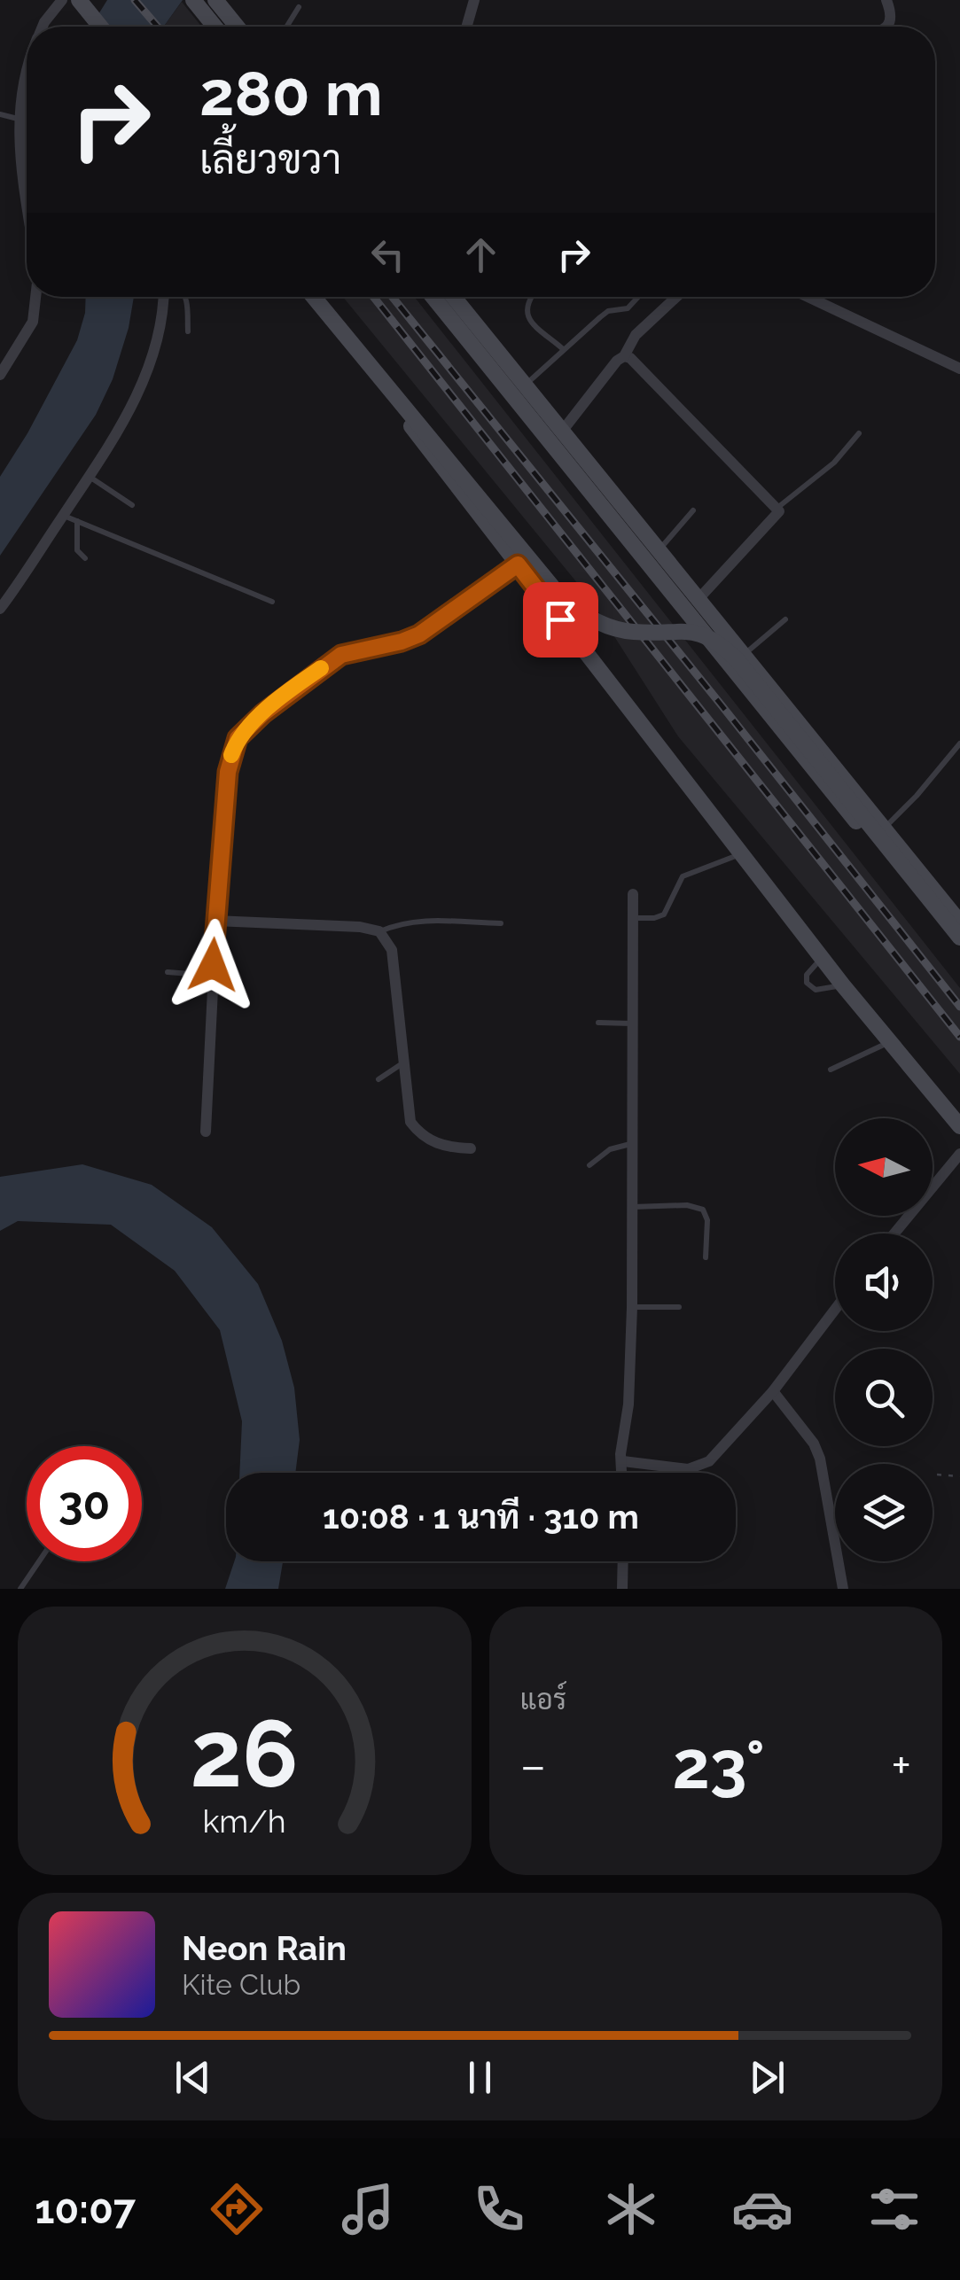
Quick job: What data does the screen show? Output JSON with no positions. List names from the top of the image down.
{
  "north": "left",
  "page": {
    "turn": ["280 m", "เลี้ยวขวา"],
    "limit": "30",
    "trip": "10:08 · 1 นาที · 310 m",
    "tile": "แอร์",
    "heat": ["−", "23°", "+"],
    "song": ["Neon Rain", "Kite Club"],
    "tabs": "10:07",
    "gauge": ["26", "km/h"]
  }
}
